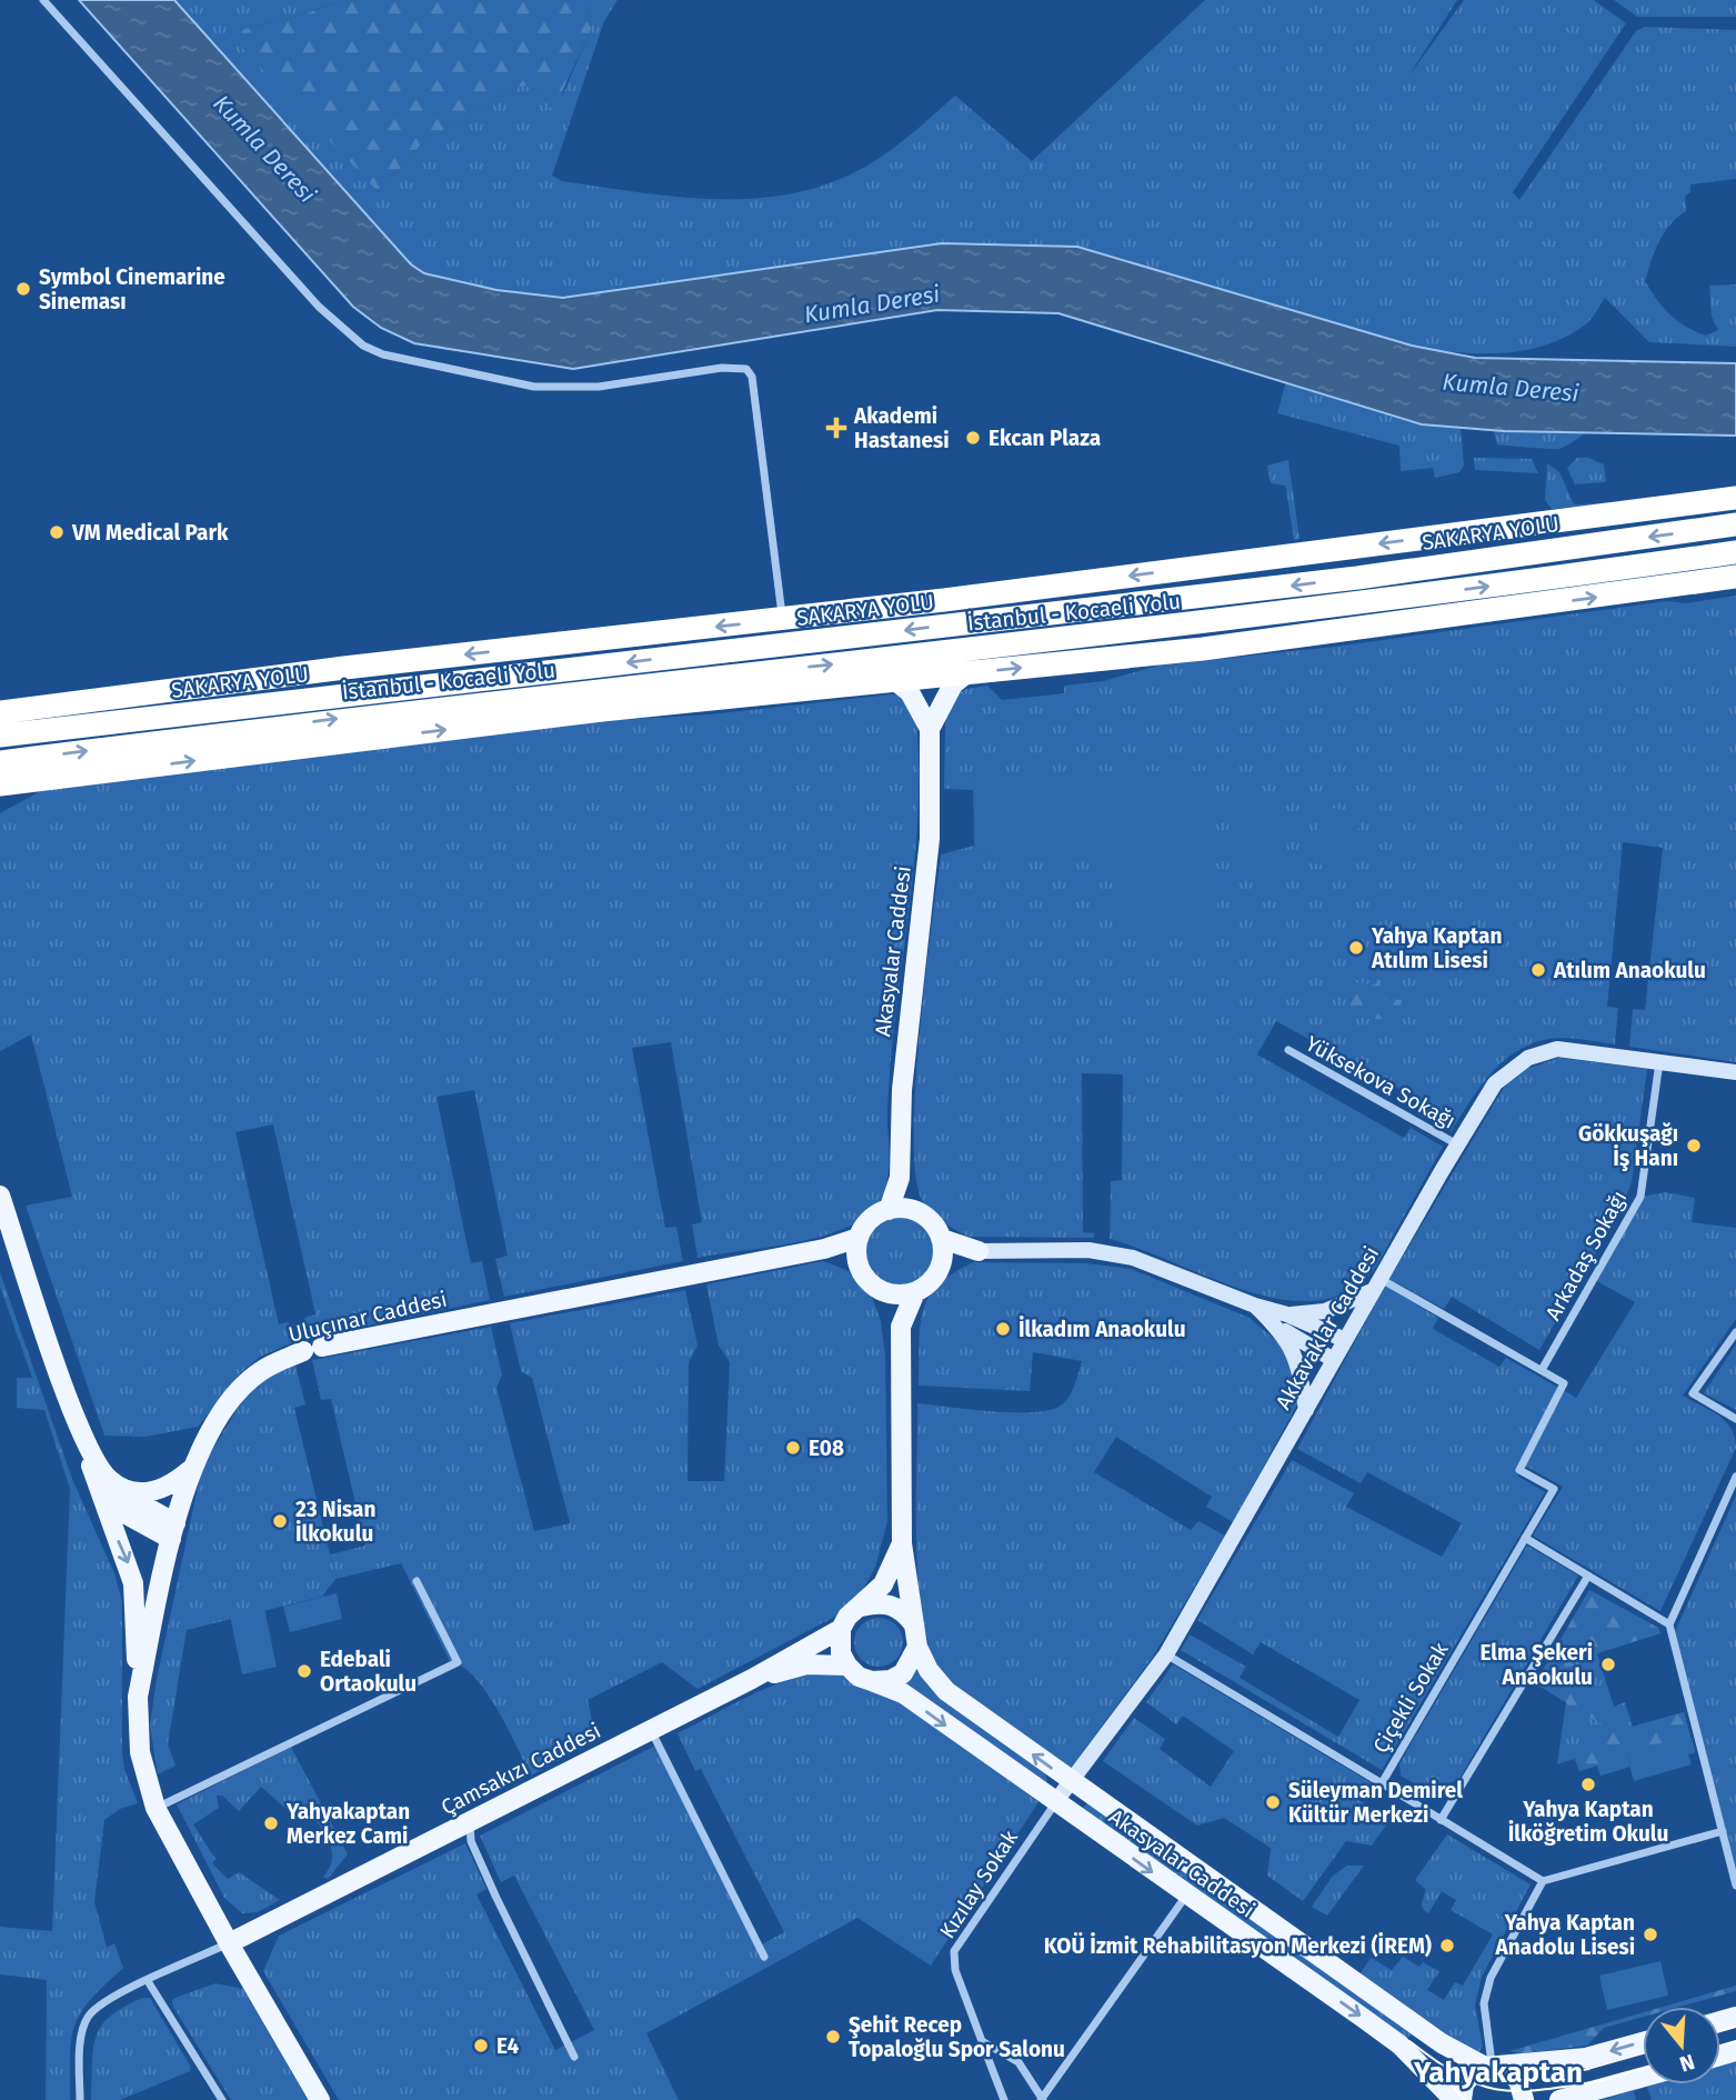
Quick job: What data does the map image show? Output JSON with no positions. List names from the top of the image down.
{
  "streets": {
    "highway": ["SAKARYA YOLU", "İstanbul - Kocaeli Yolu"],
    "main road": ["Akasyalar Caddesi", "Uluçınar Caddesi", "Çamsakızı Caddesi"],
    "street": [
      "Yüksekova Sokağı",
      "Arkadaş Sokağı",
      "Akkavaklar Caddesi",
      "Çiçekli Sokak",
      "Kızılay Sokak"
    ]
  },
  "crossings": [
    ["Akasyalar Caddesi", "Akkavaklar Caddesi"],
    ["Akasyalar Caddesi", "Çamsakızı Caddesi"],
    ["Akasyalar Caddesi", "Kızılay Sokak"],
    ["Yüksekova Sokağı", "Akkavaklar Caddesi"],
    ["Arkadaş Sokağı", "Akkavaklar Caddesi"],
    ["Arkadaş Sokağı", "Çiçekli Sokak"],
    ["Uluçınar Caddesi", "Çamsakızı Caddesi"],
    ["Akkavaklar Caddesi", "Kızılay Sokak"]
  ],
  "districts": ["Yahyakaptan"],
  "water": ["Kumla Deresi"],
  "places": {
    "other": [
      "Symbol Cinemarine Sineması",
      "Ekcan Plaza",
      "VM Medical Park",
      "Yahya Kaptan Atılım Lisesi",
      "Atılım Anaokulu",
      "Gökkuşağı İş Hanı",
      "İlkadım Anaokulu",
      "E08",
      "23 Nisan İlkokulu",
      "Elma Şekeri Anaokulu",
      "Edebali Ortaokulu",
      "Yahya Kaptan İlköğretim Okulu",
      "Süleyman Demirel Kültür Merkezi",
      "Yahyakaptan Merkez Cami",
      "Yahya Kaptan Anadolu Lisesi",
      "KOÜ İzmit Rehabilitasyon Merkezi (İREM)",
      "Şehit Recep Topaloğlu Spor Salonu",
      "E4"
    ],
    "health": ["Akademi Hastanesi"]
  },
  "north": "bottom"
}
